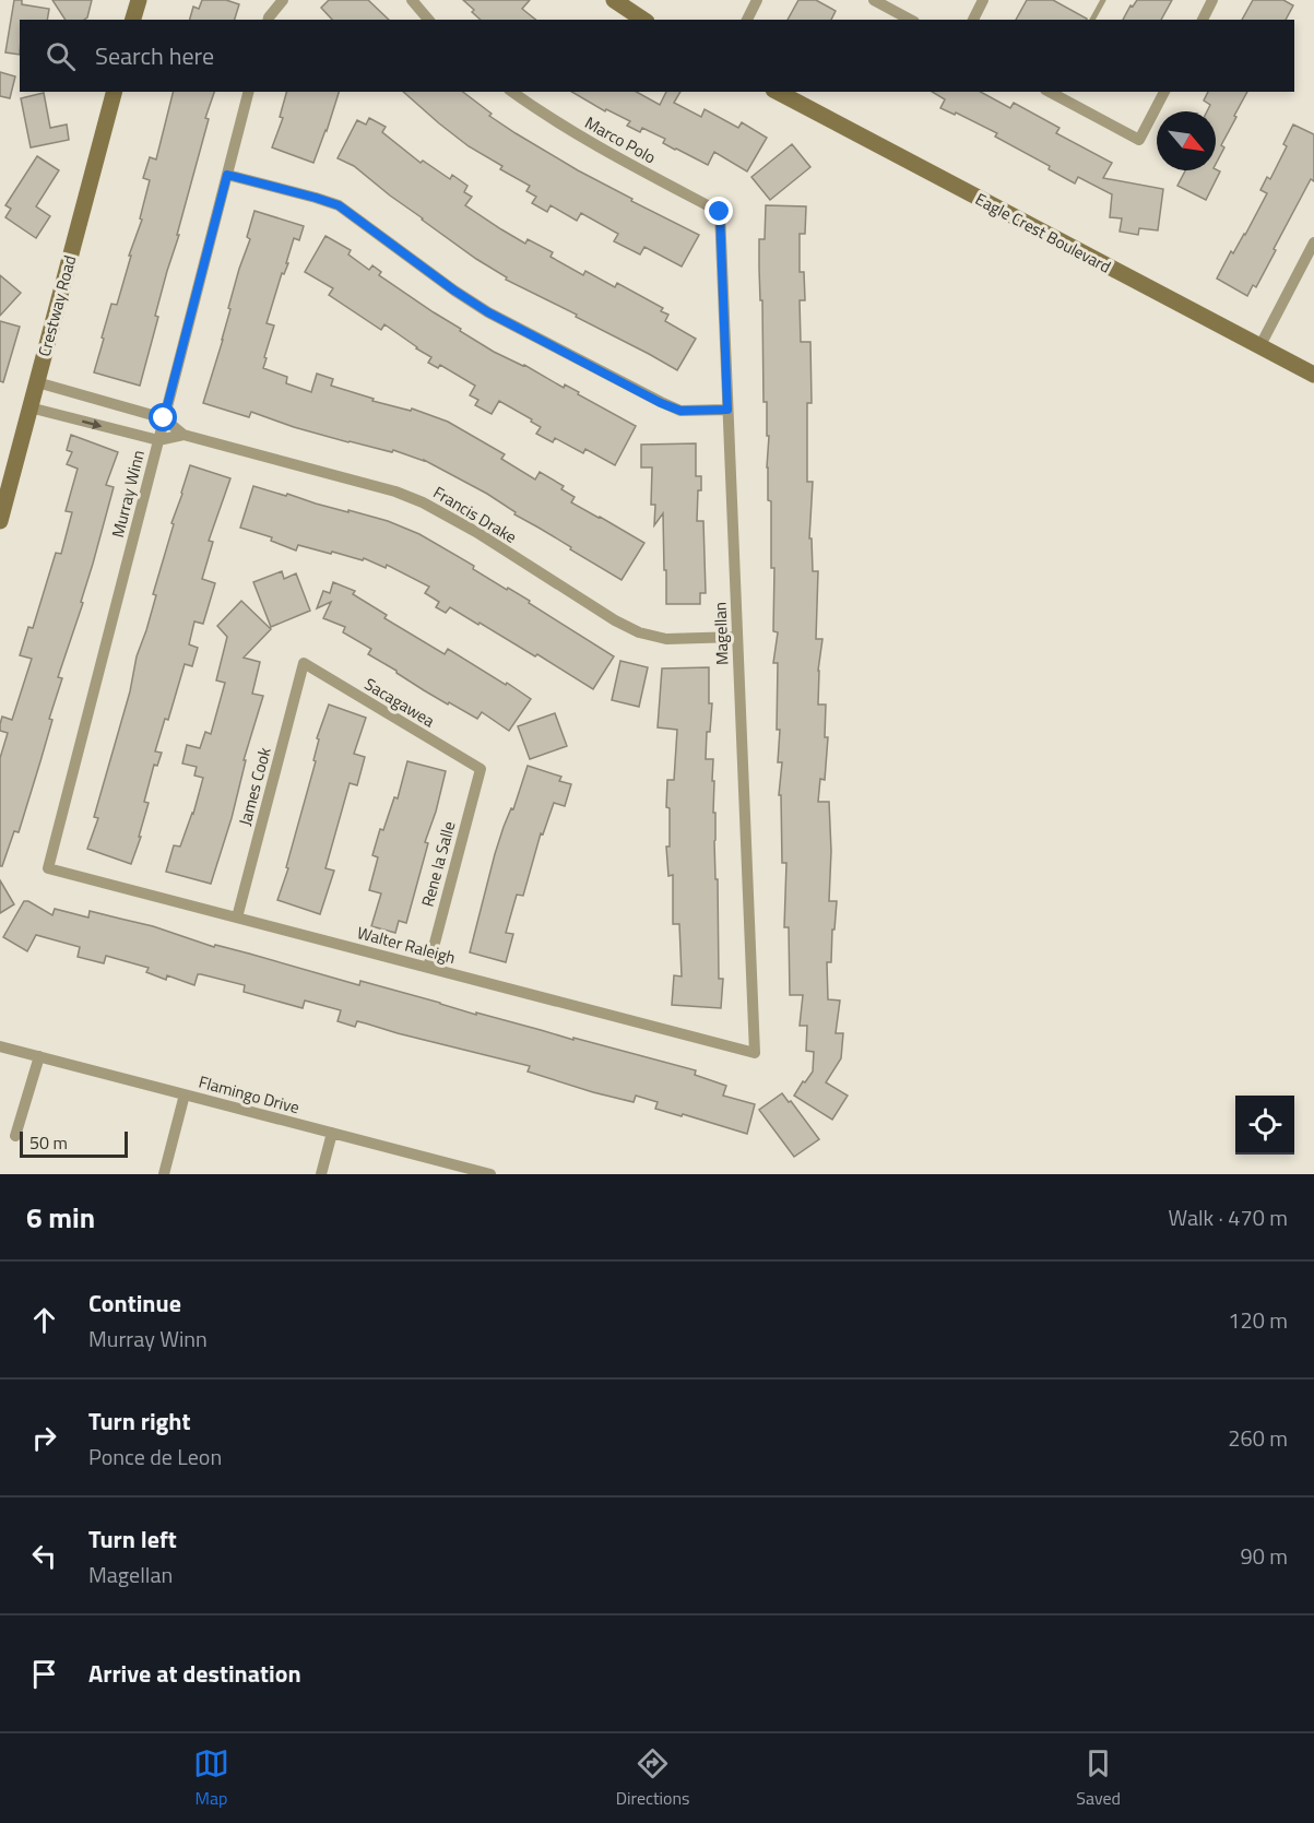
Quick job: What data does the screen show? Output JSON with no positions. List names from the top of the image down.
{
  "streets": {
    "main road": ["Eagle Crest Boulevard", "Crestway Road"],
    "street": [
      "Marco Polo",
      "Murray Winn",
      "Francis Drake",
      "Magellan",
      "Sacagawea",
      "James Cook",
      "Rene la Salle",
      "Walter Raleigh",
      "Flamingo Drive"
    ]
  },
  "crossings": [
    ["Marco Polo", "Magellan"],
    ["Crestway Road", "Francis Drake"],
    ["Murray Winn", "Francis Drake"],
    ["Murray Winn", "Walter Raleigh"],
    ["Francis Drake", "Magellan"],
    ["Magellan", "Walter Raleigh"],
    ["Sacagawea", "James Cook"],
    ["Sacagawea", "Rene la Salle"],
    ["James Cook", "Walter Raleigh"],
    ["Rene la Salle", "Walter Raleigh"]
  ],
  "scale_bar": "50 m",
  "north": "bottom right",
  "page": {
    "search": "Search here",
    "scale": "50 m",
    "heading": ["6 min", "Walk · 470 m"],
    "list": [
      ["Continue", "Murray Winn", "120 m"],
      ["Turn right", "Ponce de Leon", "260 m"],
      ["Turn left", "Magellan", "90 m"],
      "Arrive at destination"
    ],
    "nav": ["Map", "Directions", "Saved"]
  }
}
